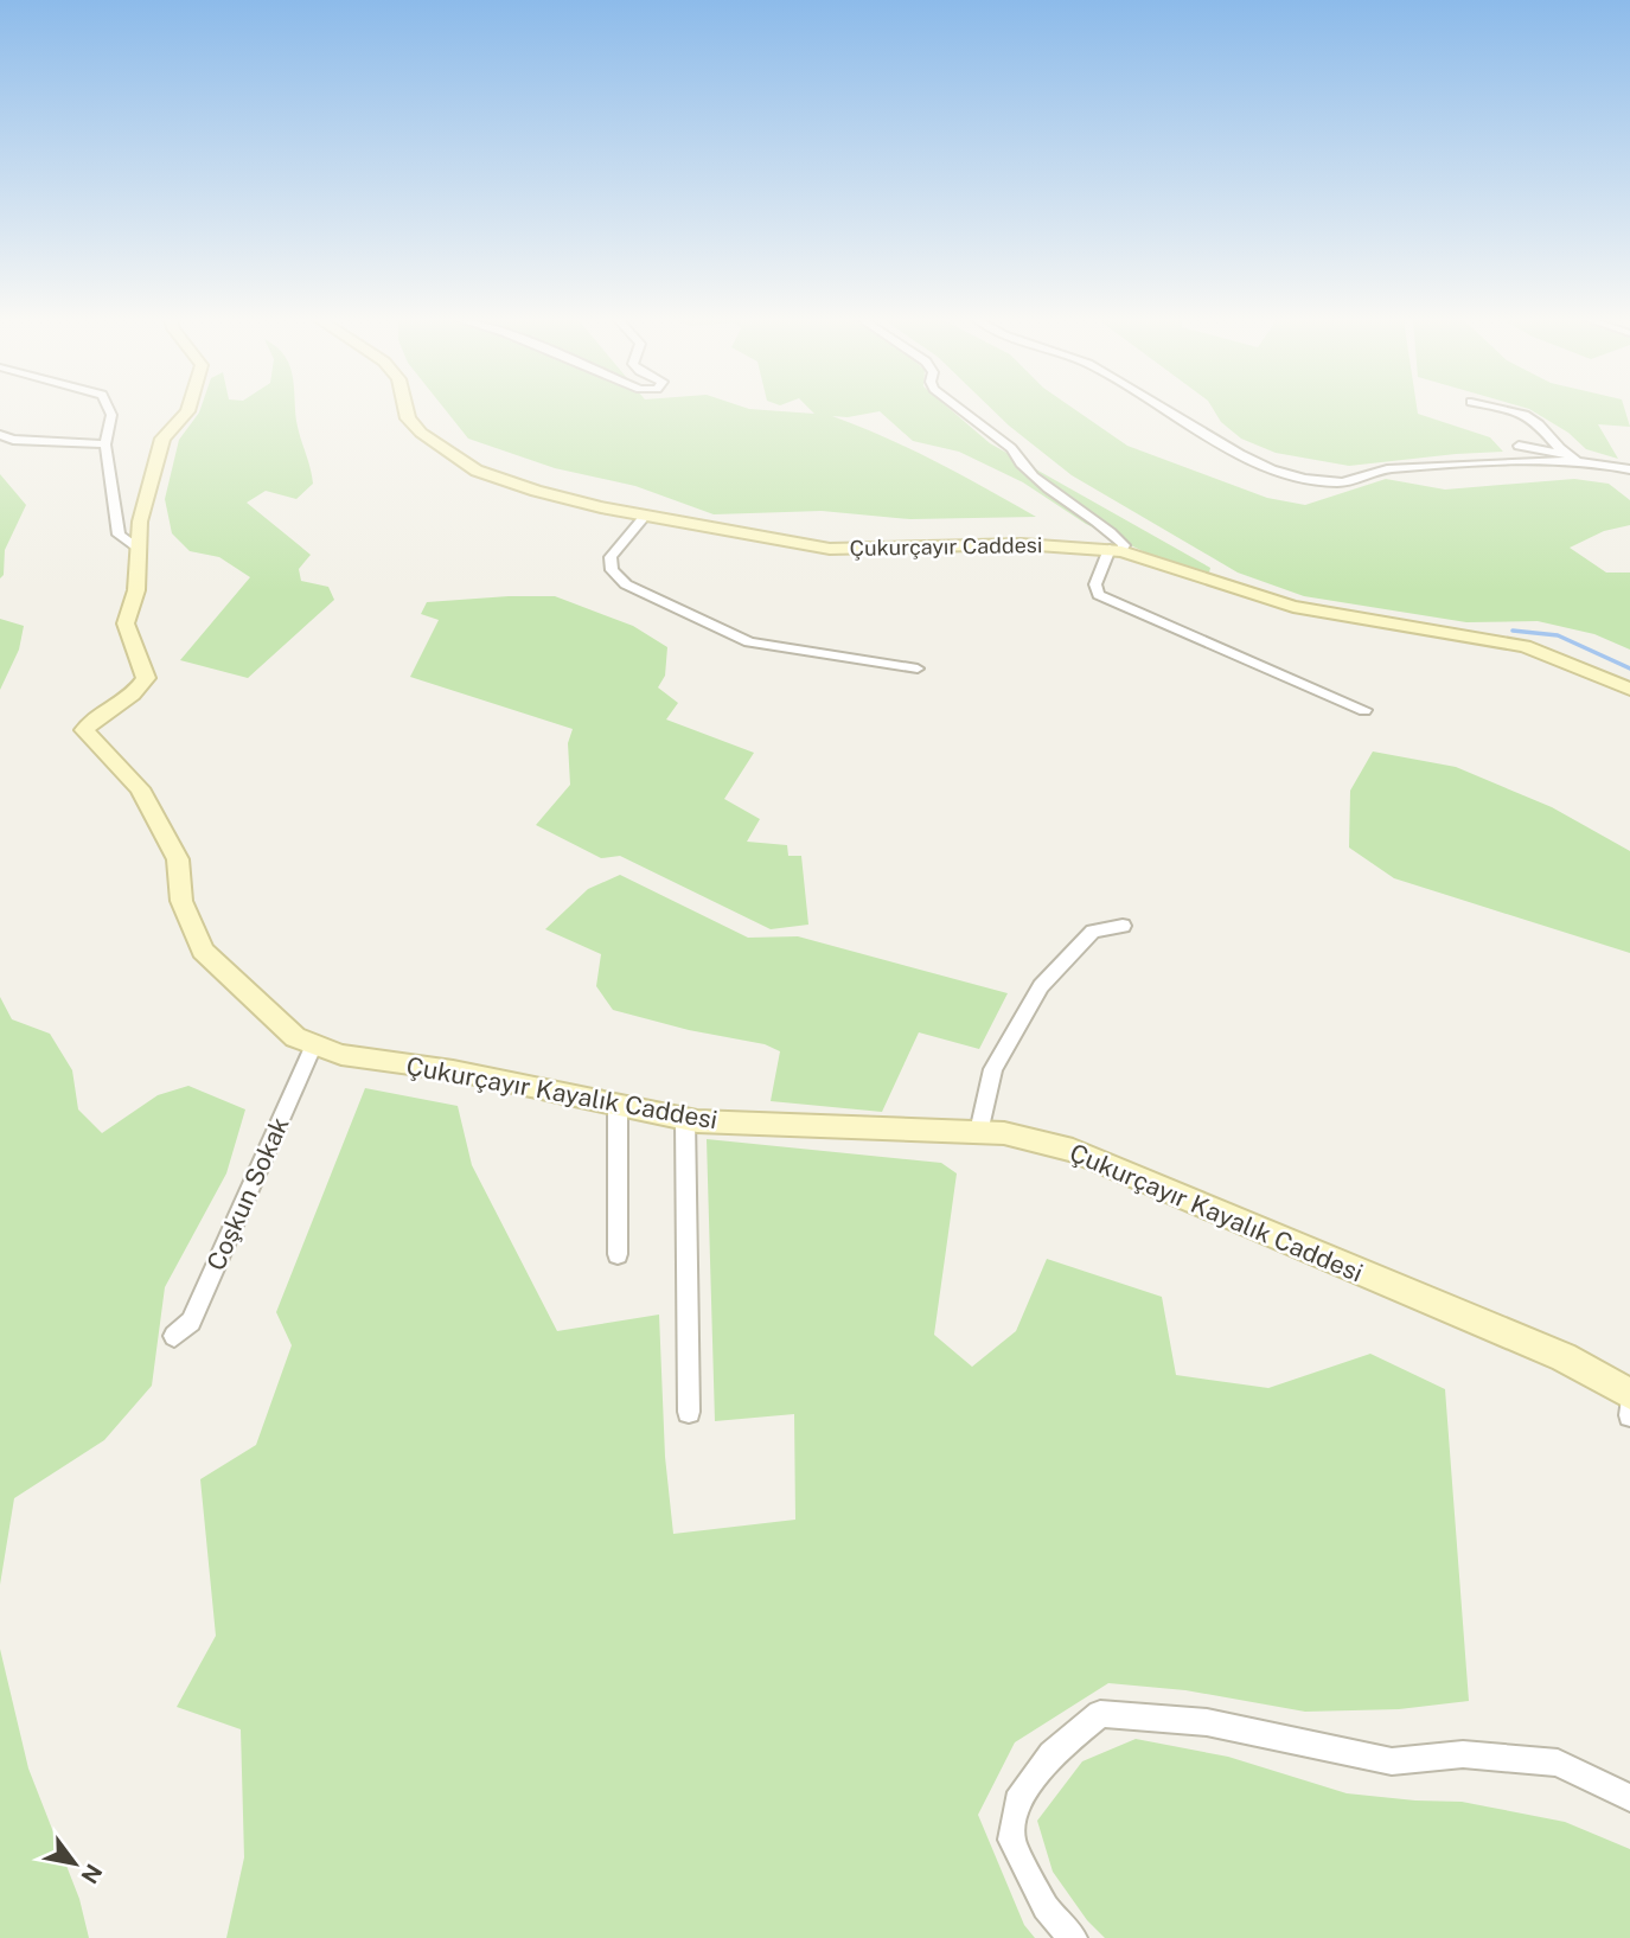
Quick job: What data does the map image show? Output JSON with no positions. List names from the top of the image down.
{
  "streets": {
    "street": ["Çukurçayır Caddesi", "Çukurçayır Kayalık Caddesi", "Coşkun Sokak"]
  },
  "crossings": [
    ["Çukurçayır Kayalık Caddesi", "Coşkun Sokak"]
  ],
  "north": "bottom right"
}
